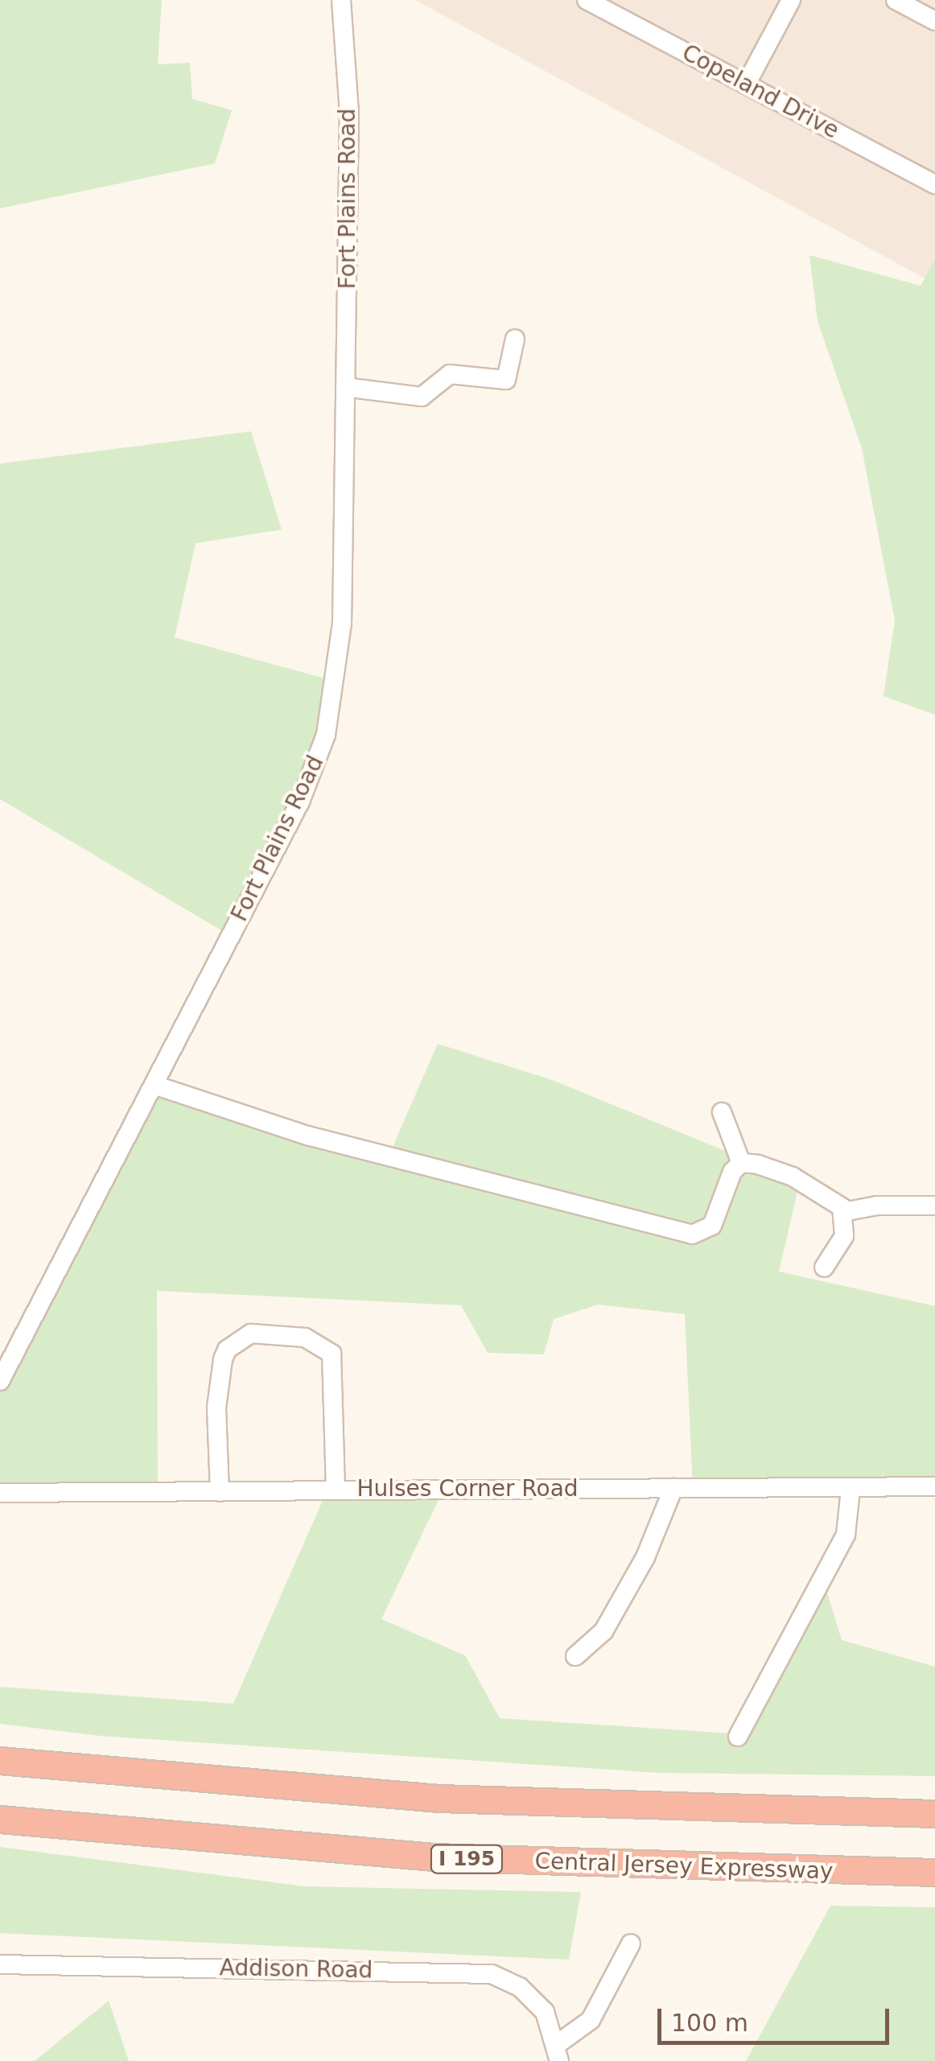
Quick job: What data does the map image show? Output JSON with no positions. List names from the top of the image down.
{
  "streets": {
    "highway": ["I 195", "Central Jersey Expressway"],
    "street": [
      "Copeland Drive",
      "Fort Plains Road",
      "Hulses Corner Road",
      "Addison Road"
    ]
  },
  "scale_bar": "100 m"
}
